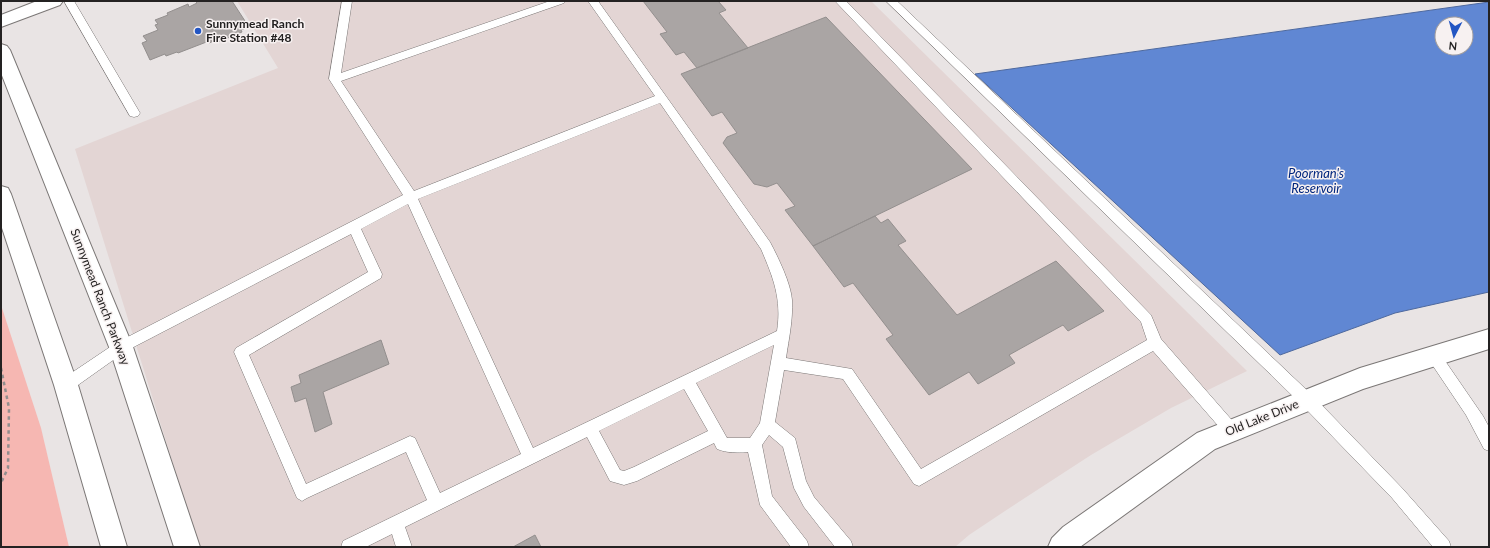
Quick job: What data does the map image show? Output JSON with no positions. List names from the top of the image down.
{
  "streets": {
    "main road": ["Sunnymead Ranch Parkway", "Old Lake Drive"]
  },
  "water": ["Poorman's Reservoir"],
  "places": ["Sunnymead Ranch Fire Station #48"],
  "north": "bottom"
}
